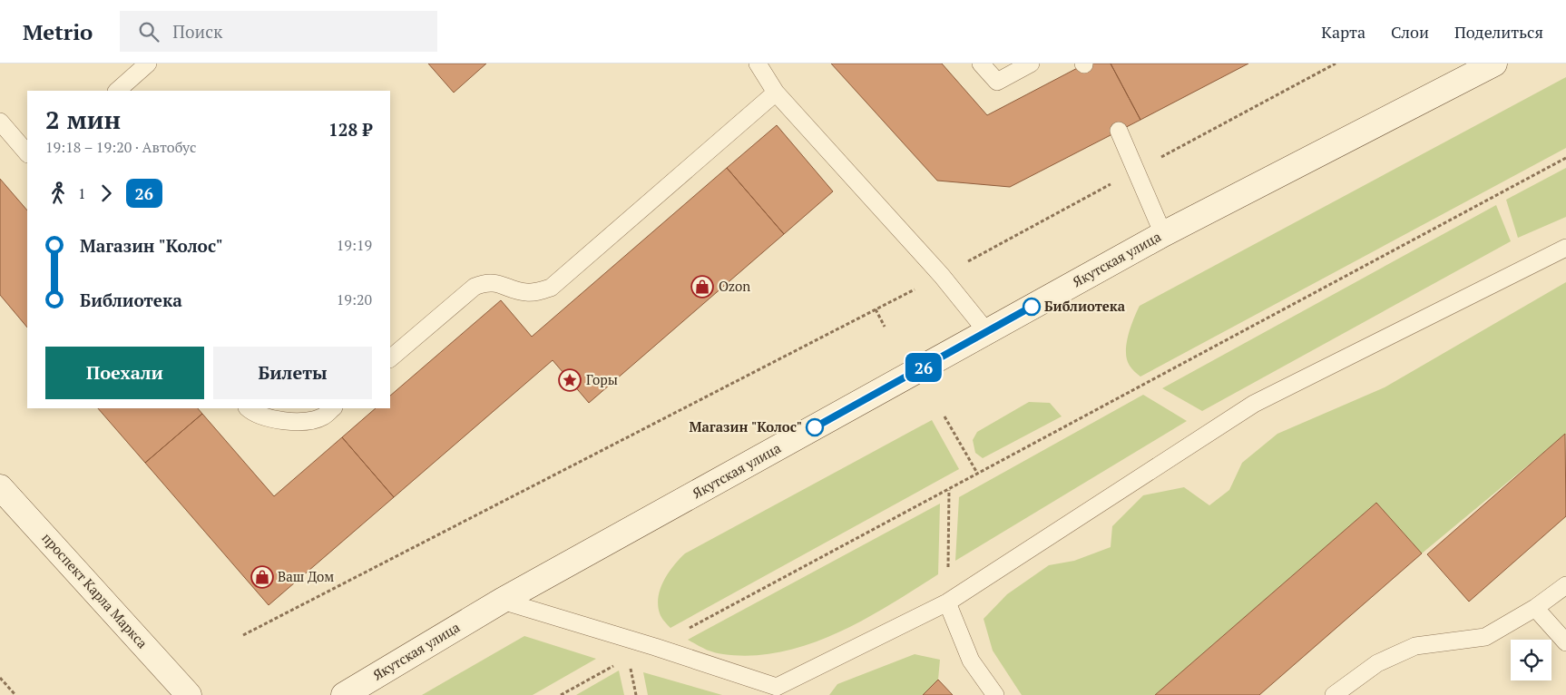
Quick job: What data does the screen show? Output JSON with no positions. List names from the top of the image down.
{
  "streets": {
    "street": ["Якутская улица", "проспект Карла Маркса"]
  },
  "places": {
    "shop": ["Ozon", "Ваш Дом"],
    "other": ["Библиотека", "Магазин \"Колос\""],
    "place": ["Горы"]
  },
  "lines": ["bus line 26"],
  "page": {
    "header": "Metrio",
    "search": "Поиск",
    "nav": ["Карта", "Слои", "Поделиться"],
    "on_map": "26",
    "heading": ["2 мин", "19:18 – 19:20 · Автобус", "128 ₽"],
    "legs": ["1", "26"],
    "list": [
      {
        "name": "Магазин \"Колос\"",
        "value": "19:19"
      },
      {
        "name": "Библиотека",
        "value": "19:20"
      }
    ],
    "buttons": ["Поехали", "Билеты"]
  }
}
